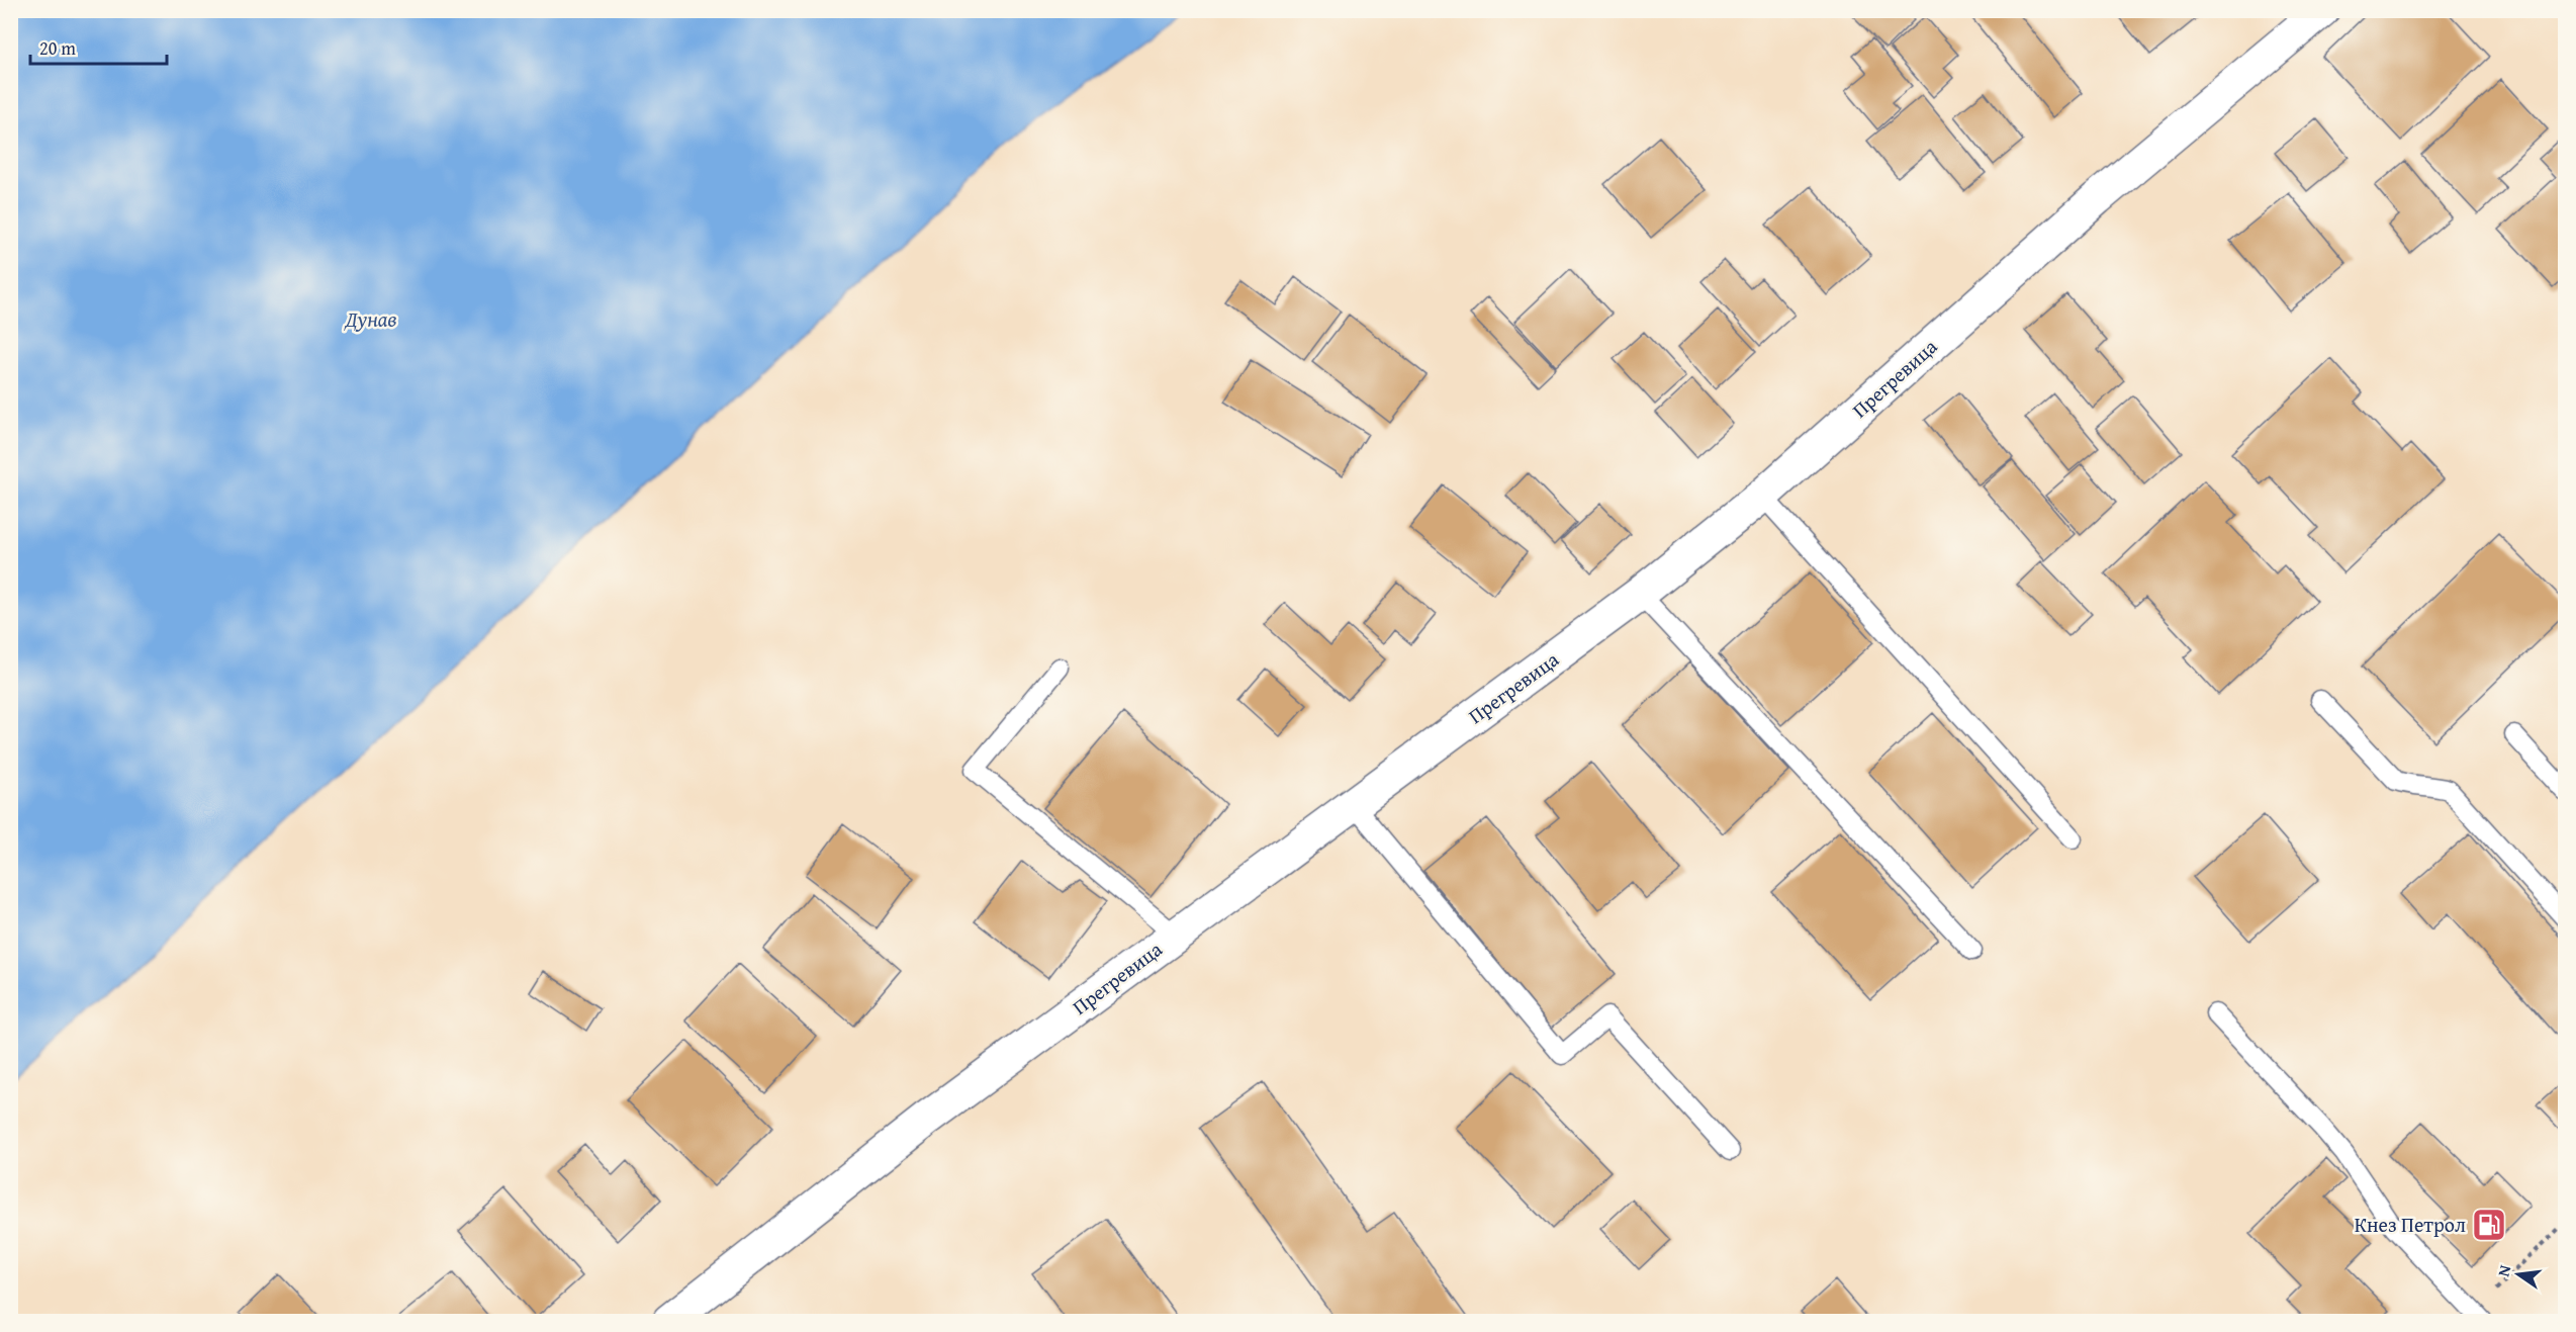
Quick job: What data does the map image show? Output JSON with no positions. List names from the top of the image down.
{
  "streets": {
    "street": ["Прегревица"]
  },
  "water": ["Дунав"],
  "places": {
    "fuel station": ["Кнез Петрол"]
  },
  "scale_bar": "20 m",
  "north": "left"
}
